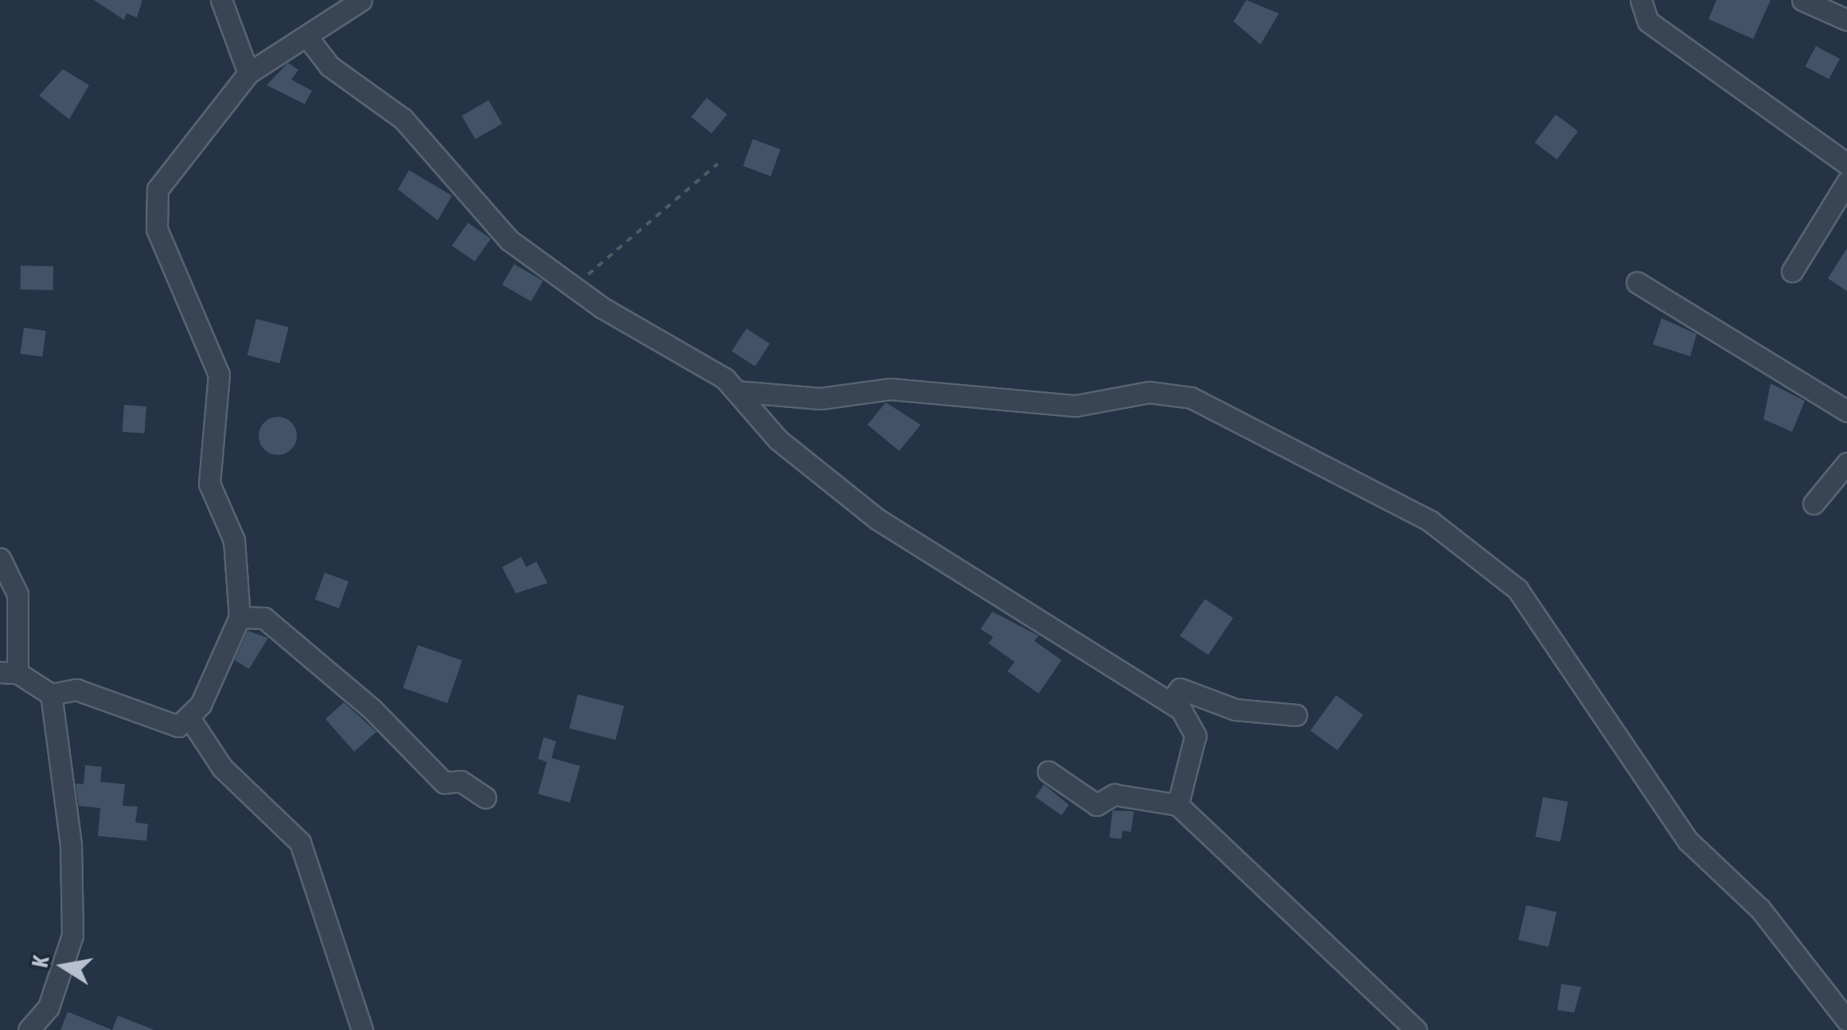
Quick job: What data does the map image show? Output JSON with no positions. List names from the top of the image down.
{
  "north": "left"
}
